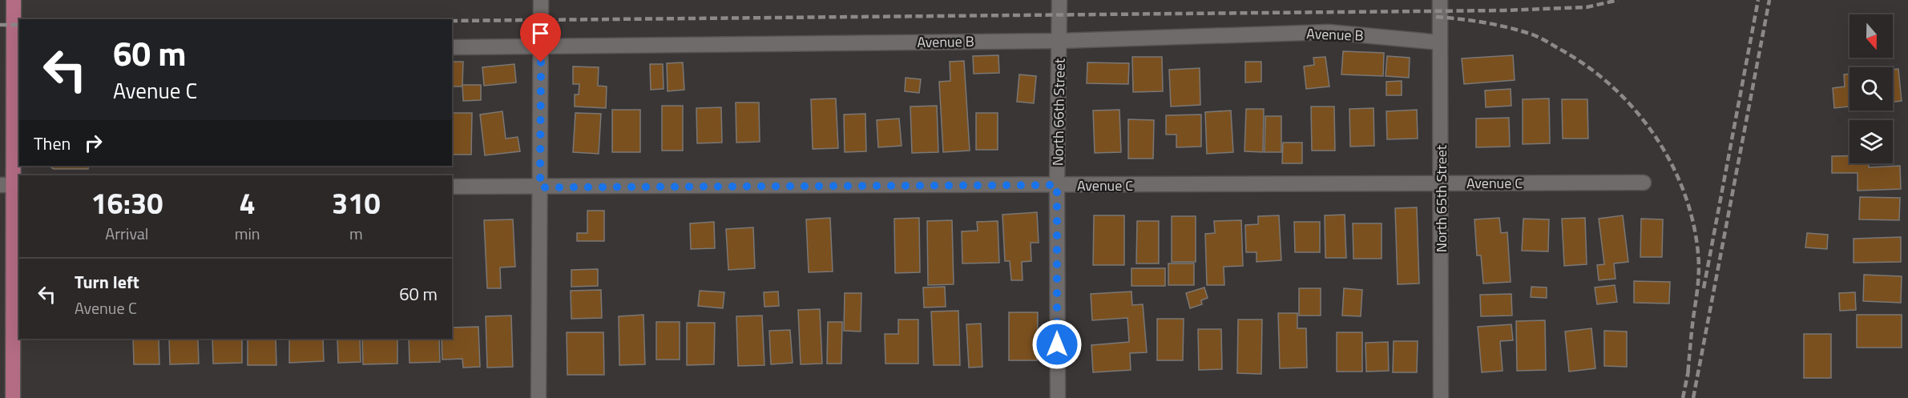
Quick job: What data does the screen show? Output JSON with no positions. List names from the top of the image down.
{
  "streets": {
    "street": [
      "Avenue B",
      "North 66th Street",
      "Avenue C",
      "North 65th Street"
    ]
  },
  "crossings": [
    ["Avenue B", "North 66th Street"],
    ["Avenue B", "North 65th Street"],
    ["North 66th Street", "Avenue C"],
    ["Avenue C", "North 65th Street"]
  ],
  "north": "bottom",
  "page": {
    "turn": ["60 m", "Avenue C"],
    "then": "Then",
    "eta": [
      "16:30",
      "Arrival",
      "4",
      "min",
      "310",
      "m"
    ],
    "list": [
      {
        "name": "Turn left",
        "note": "Avenue C",
        "value": "60 m"
      }
    ]
  }
}
